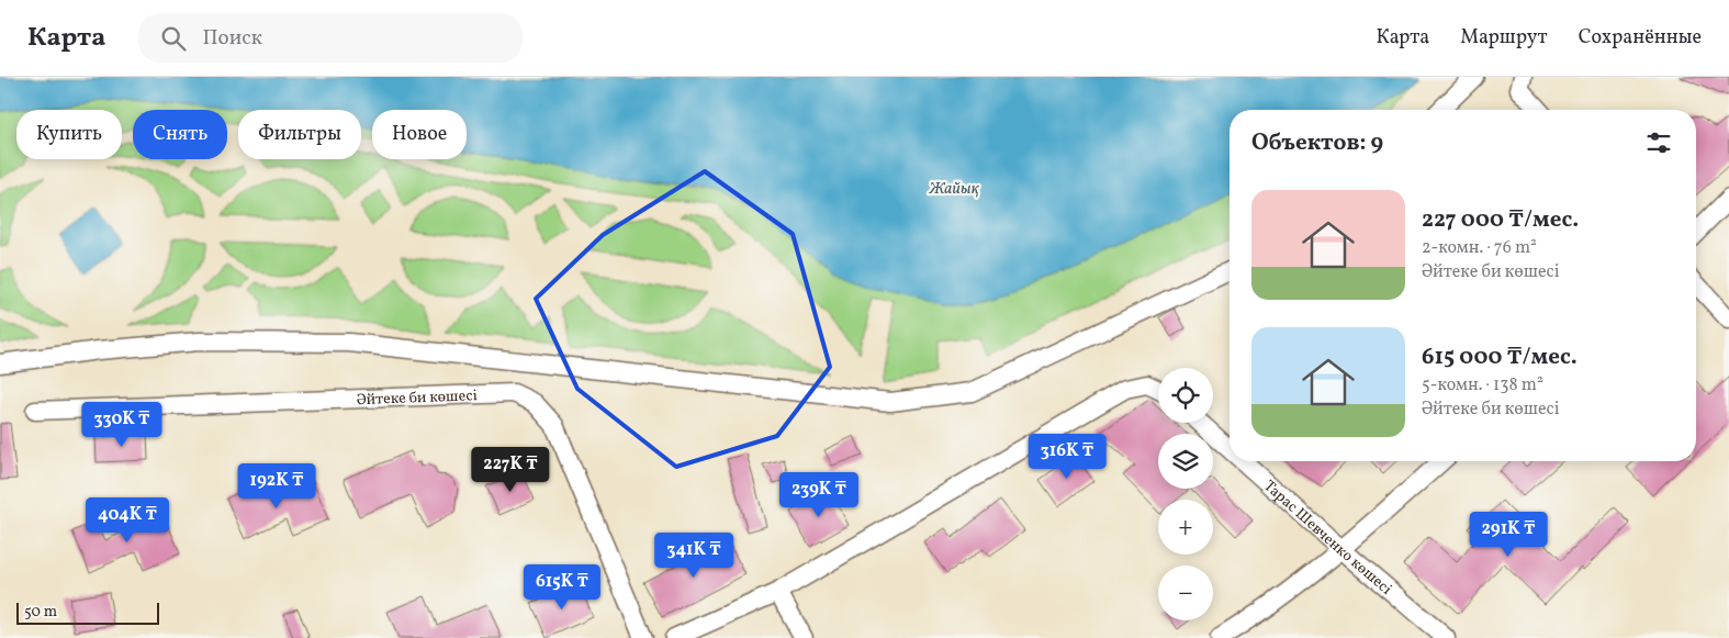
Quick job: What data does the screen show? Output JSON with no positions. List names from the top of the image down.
{
  "streets": {
    "street": ["Әйтеке би көшесі", "Тарас Шевченко көшесі"]
  },
  "water": ["Жайық"],
  "scale_bar": "50 m",
  "page": {
    "header": "Карта",
    "search": "Поиск",
    "nav": ["Карта", "Маршрут", "Сохранённые"],
    "chip": [
      "Купить",
      "Снять",
      "Фильтры",
      "Новое"
    ],
    "heading": "Объектов: 9",
    "list": [
      {
        "name": "227 000 ₸/мес.",
        "note": "2-комн. · 76 m² · Әйтеке би көшесі"
      },
      {
        "name": "615 000 ₸/мес.",
        "note": "5-комн. · 138 m² · Әйтеке би көшесі"
      }
    ],
    "map_buttons": ["+", "−"],
    "price": [
      "330K ₸",
      "316K ₸",
      "227K ₸",
      "192K ₸",
      "239K ₸",
      "404K ₸",
      "291K ₸",
      "341K ₸",
      "615K ₸"
    ],
    "scale": "50 m"
  }
}
